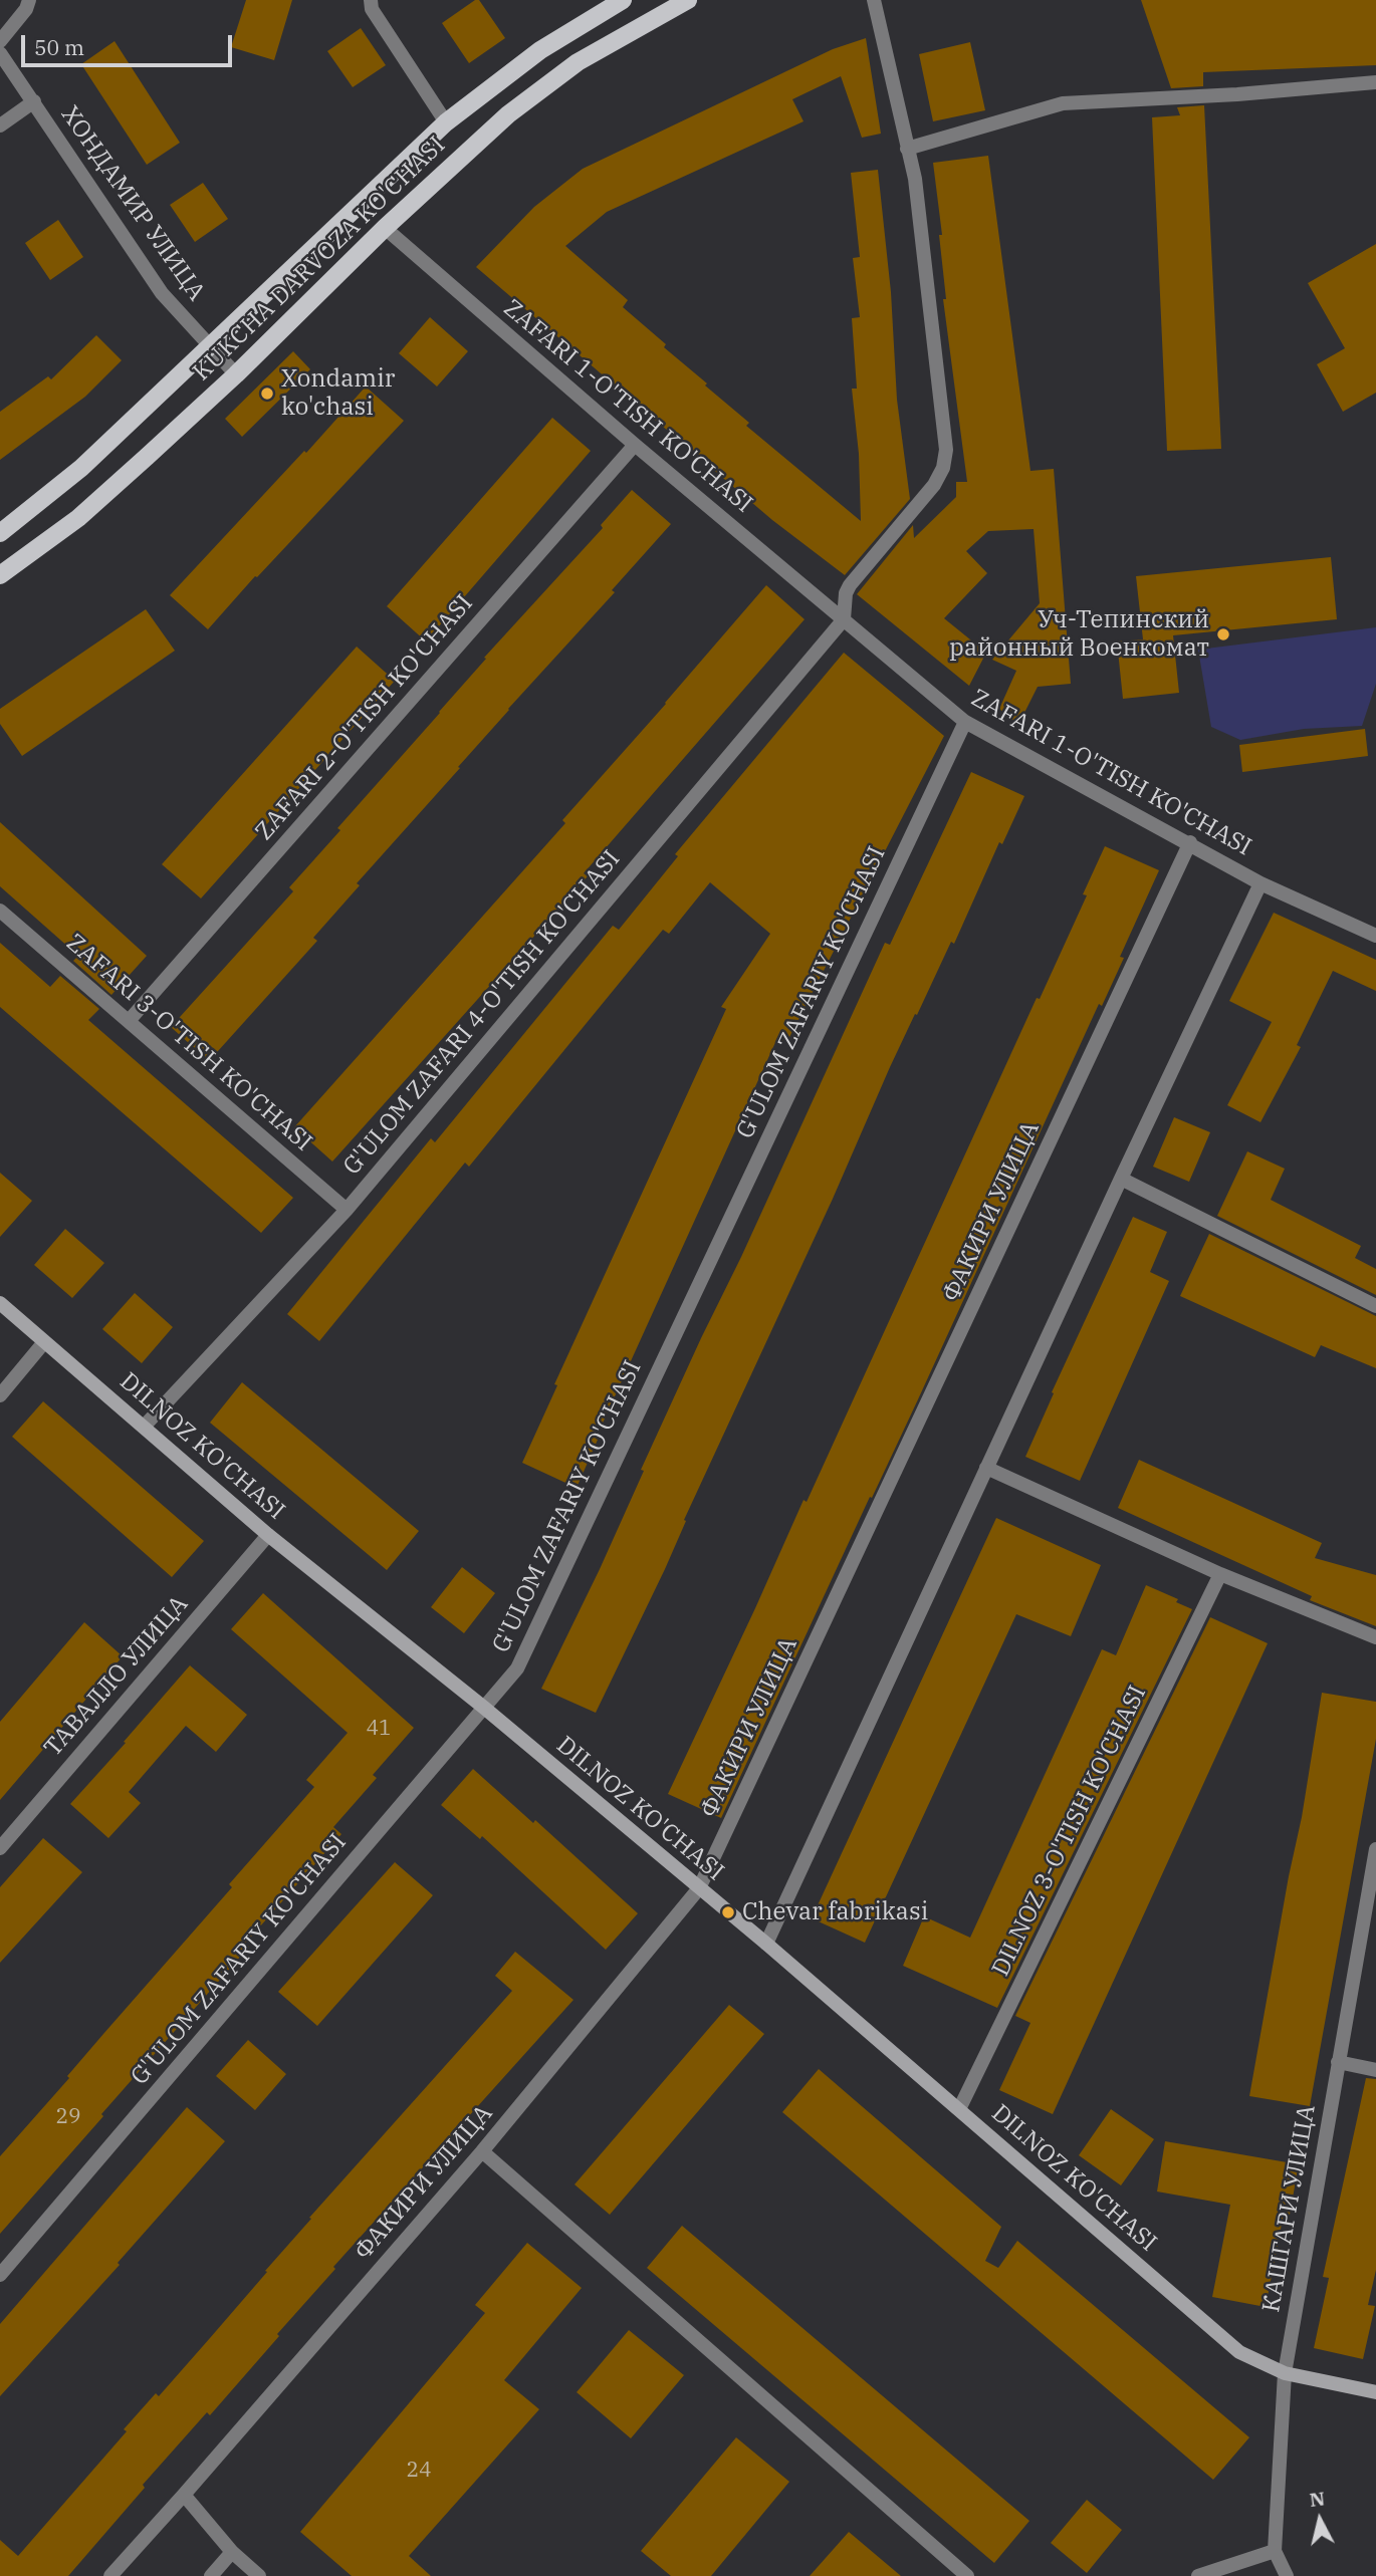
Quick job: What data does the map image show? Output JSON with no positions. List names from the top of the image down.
{
  "streets": {
    "main road": ["KUKCHA DARVOZA KO'CHASI"],
    "street": [
      "ХОНДАМИР УЛИЦА",
      "ZAFARI 1-O'TISH KO'CHASI",
      "ZAFARI 2-O'TISH KO'CHASI",
      "G'ULOM ZAFARIY KO'CHASI",
      "G'ULOM ZAFARI 4-O'TISH KO'CHASI",
      "ZAFARI 3-O'TISH KO'CHASI",
      "ФАКИРИ УЛИЦА",
      "DILNOZ KO'CHASI",
      "ТАВАЛЛО УЛИЦА",
      "DILNOZ 3-O'TISH KO'CHASI",
      "КАШГАРИ УЛИЦА"
    ]
  },
  "crossings": [
    ["ХОНДАМИР УЛИЦА", "KUKCHA DARVOZA KO'CHASI"],
    ["KUKCHA DARVOZA KO'CHASI", "ZAFARI 1-O'TISH KO'CHASI"],
    ["ZAFARI 1-O'TISH KO'CHASI", "ZAFARI 2-O'TISH KO'CHASI"],
    ["ZAFARI 1-O'TISH KO'CHASI", "G'ULOM ZAFARIY KO'CHASI"],
    ["ZAFARI 1-O'TISH KO'CHASI", "G'ULOM ZAFARI 4-O'TISH KO'CHASI"],
    ["ZAFARI 1-O'TISH KO'CHASI", "ФАКИРИ УЛИЦА"],
    ["ZAFARI 2-O'TISH KO'CHASI", "ZAFARI 3-O'TISH KO'CHASI"],
    ["G'ULOM ZAFARIY KO'CHASI", "DILNOZ KO'CHASI"],
    ["G'ULOM ZAFARI 4-O'TISH KO'CHASI", "ZAFARI 3-O'TISH KO'CHASI"],
    ["G'ULOM ZAFARI 4-O'TISH KO'CHASI", "DILNOZ KO'CHASI"],
    ["ФАКИРИ УЛИЦА", "DILNOZ KO'CHASI"],
    ["DILNOZ KO'CHASI", "ТАВАЛЛО УЛИЦА"],
    ["DILNOZ KO'CHASI", "DILNOZ 3-O'TISH KO'CHASI"],
    ["DILNOZ KO'CHASI", "КАШГАРИ УЛИЦА"]
  ],
  "places": ["Xondamir ko'chasi", "Уч-Тепинский районный Военкомат", "Chevar fabrikasi"],
  "house_numbers": ["41", "29", "24"],
  "scale_bar": "50 m",
  "north": "top"
}
